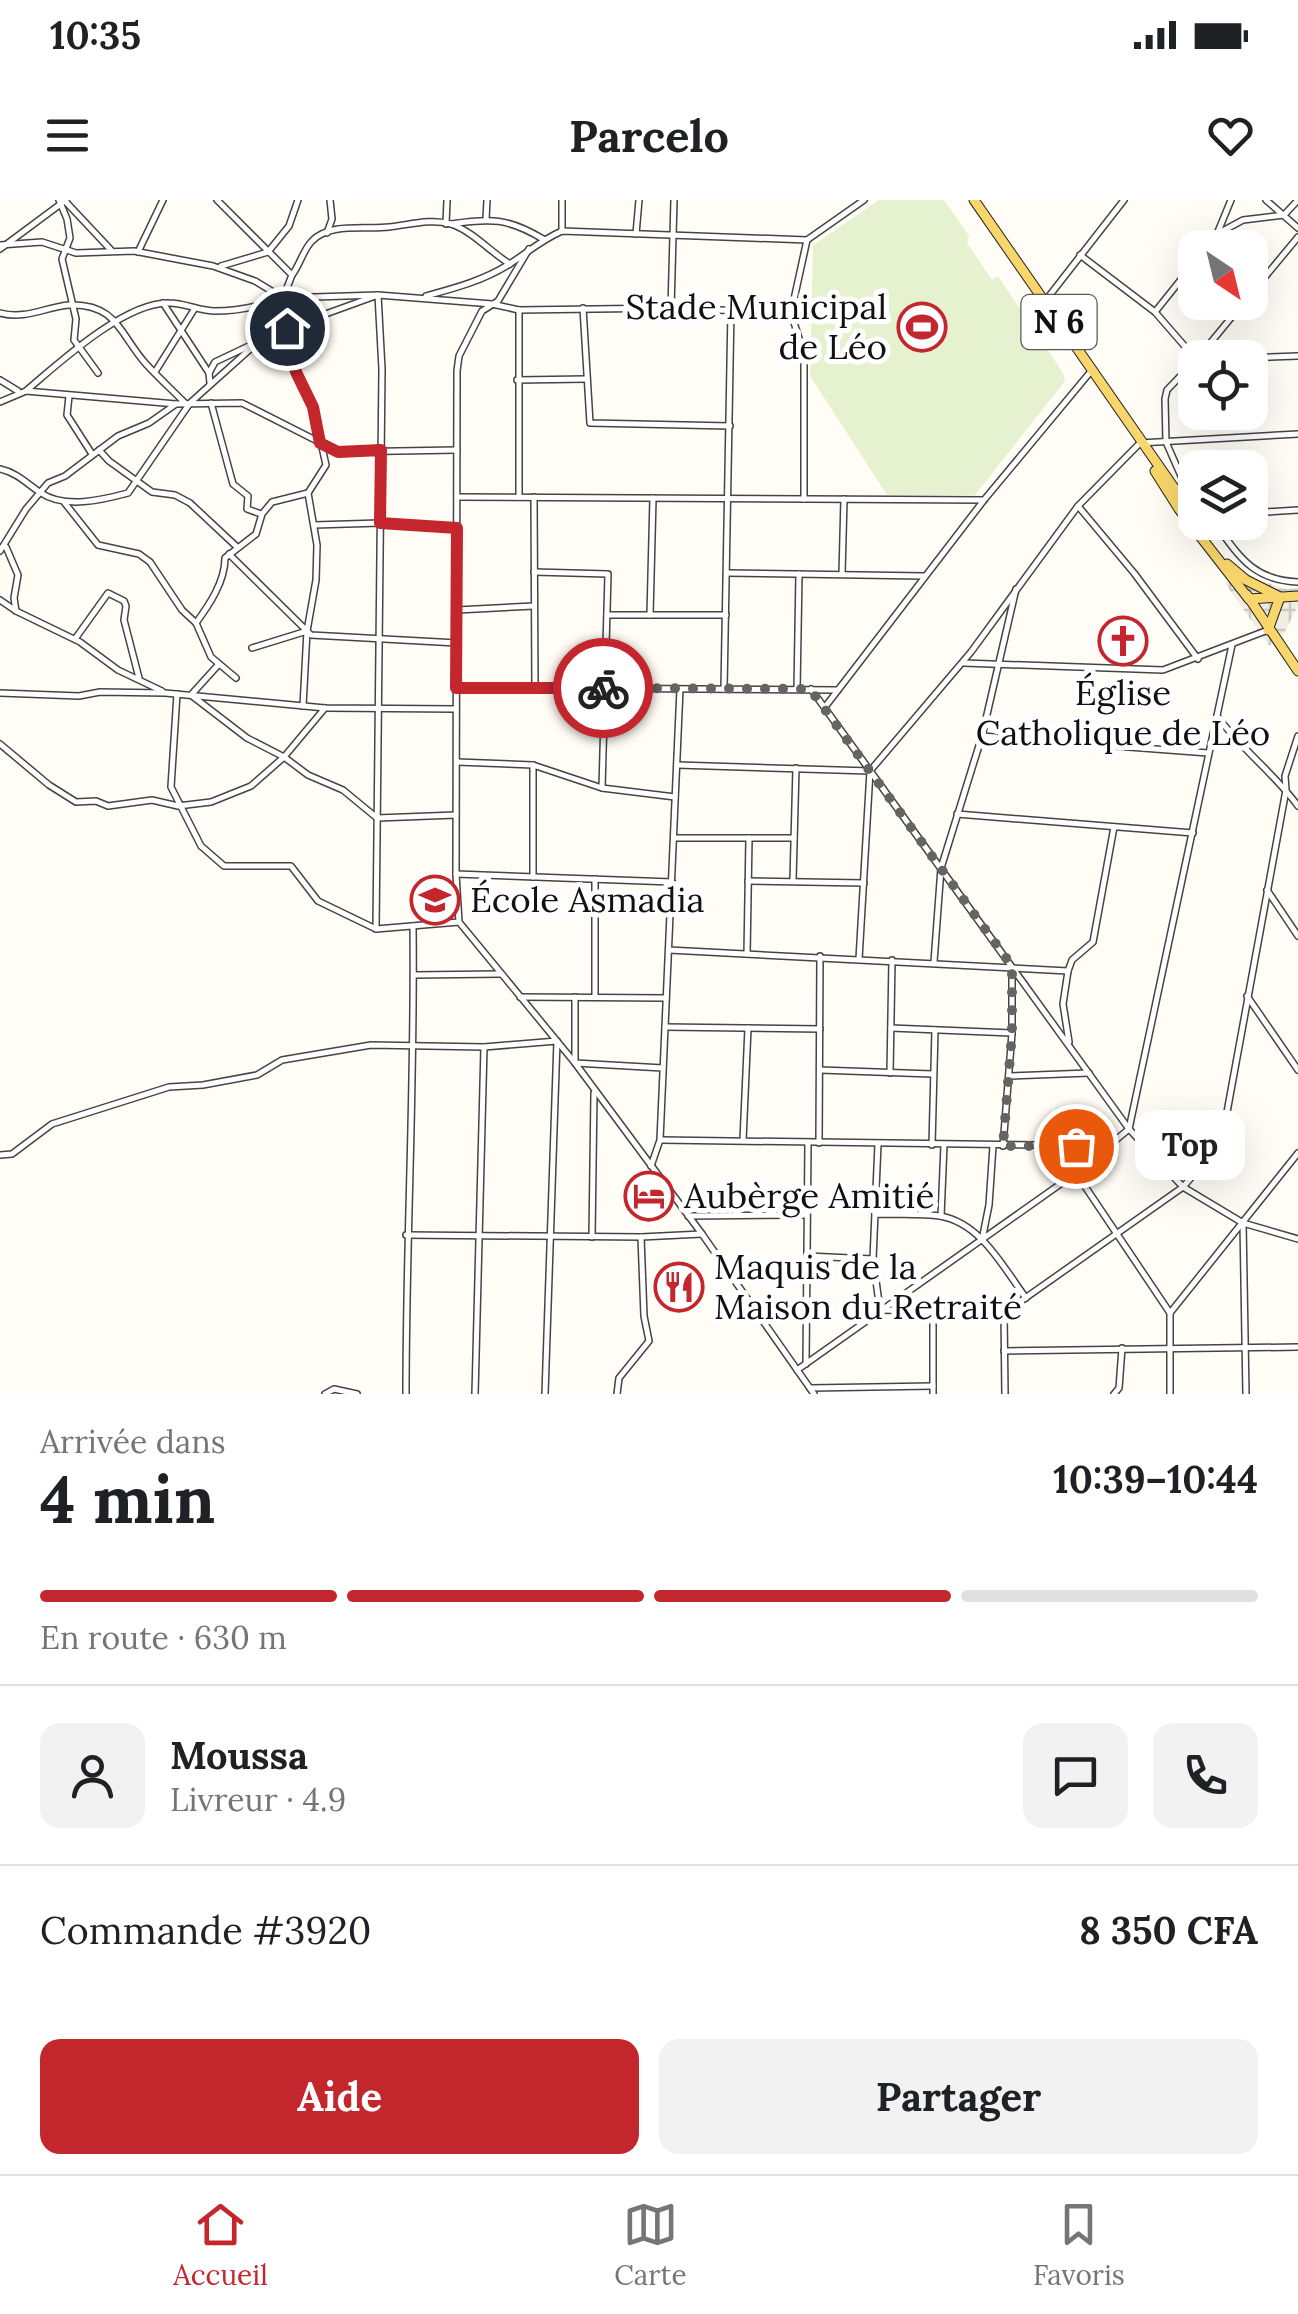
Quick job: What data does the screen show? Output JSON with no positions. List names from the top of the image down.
{
  "streets": {
    "main road": ["N 6"]
  },
  "places": {
    "sports": ["Stade Municipal de Léo"],
    "church": ["Église Catholique de Léo"],
    "school or university": ["École Asmadia"],
    "other": ["Top"],
    "hotel": ["Aubèrge Amitié"],
    "restaurant": ["Maquis de la Maison du Retraité"]
  },
  "north": "bottom right",
  "page": {
    "status": "10:35",
    "header": "Parcelo",
    "bubble": "Top",
    "heading": ["4 min", "Arrivée dans", "10:39–10:44"],
    "panel": [
      "Moussa",
      "Livreur · 4.9",
      "Commande #3920",
      "8 350 CFA"
    ],
    "bar": "En route · 630 m",
    "buttons": ["Aide", "Partager"],
    "tabs": ["Accueil", "Carte", "Favoris"]
  }
}
